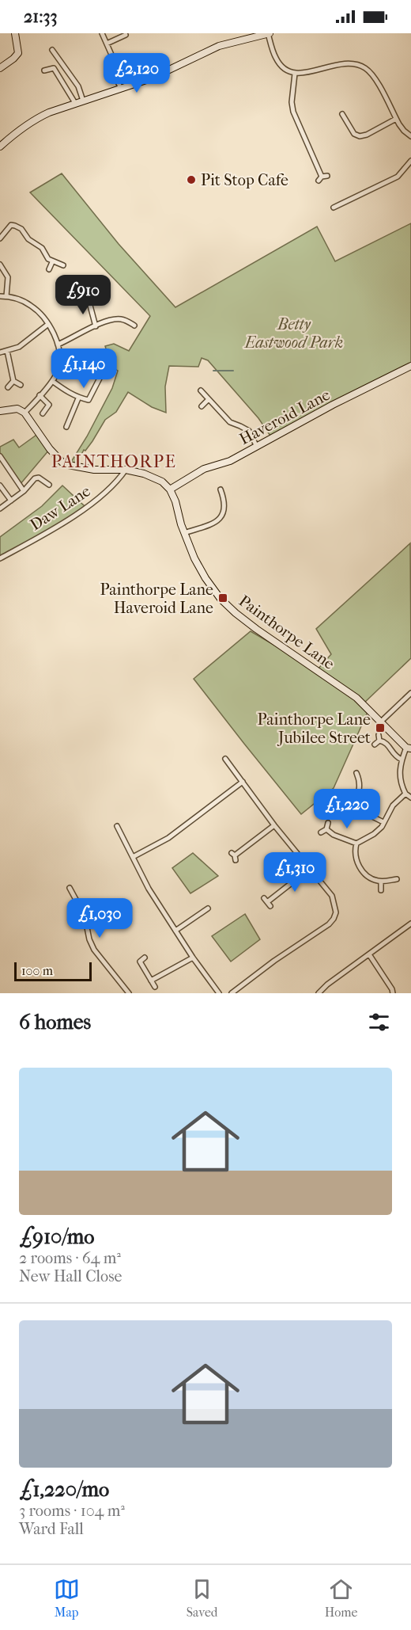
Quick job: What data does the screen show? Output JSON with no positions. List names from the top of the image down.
{
  "streets": {
    "street": ["Haveroid Lane", "Daw Lane", "Painthorpe Lane"]
  },
  "crossings": [
    ["Haveroid Lane", "Painthorpe Lane"]
  ],
  "districts": ["PAINTHORPE"],
  "parks": ["Betty Eastwood Park"],
  "places": {
    "other": ["Pit Stop Cafe"],
    "transit": ["Painthorpe Lane Haveroid Lane", "Painthorpe Lane Jubilee Street"]
  },
  "scale_bar": "100 m",
  "page": {
    "status": "21:33",
    "price": [
      "£2,120",
      "£910",
      "£1,140",
      "£1,220",
      "£1,310",
      "£1,030"
    ],
    "scale": "100 m",
    "heading": "6 homes",
    "list": [
      {
        "name": "£910/mo",
        "note": "2 rooms · 64 m² · New Hall Close"
      },
      {
        "name": "£1,220/mo",
        "note": "3 rooms · 104 m² · Ward Fall"
      }
    ],
    "tabs": ["Map", "Saved", "Home"]
  }
}
